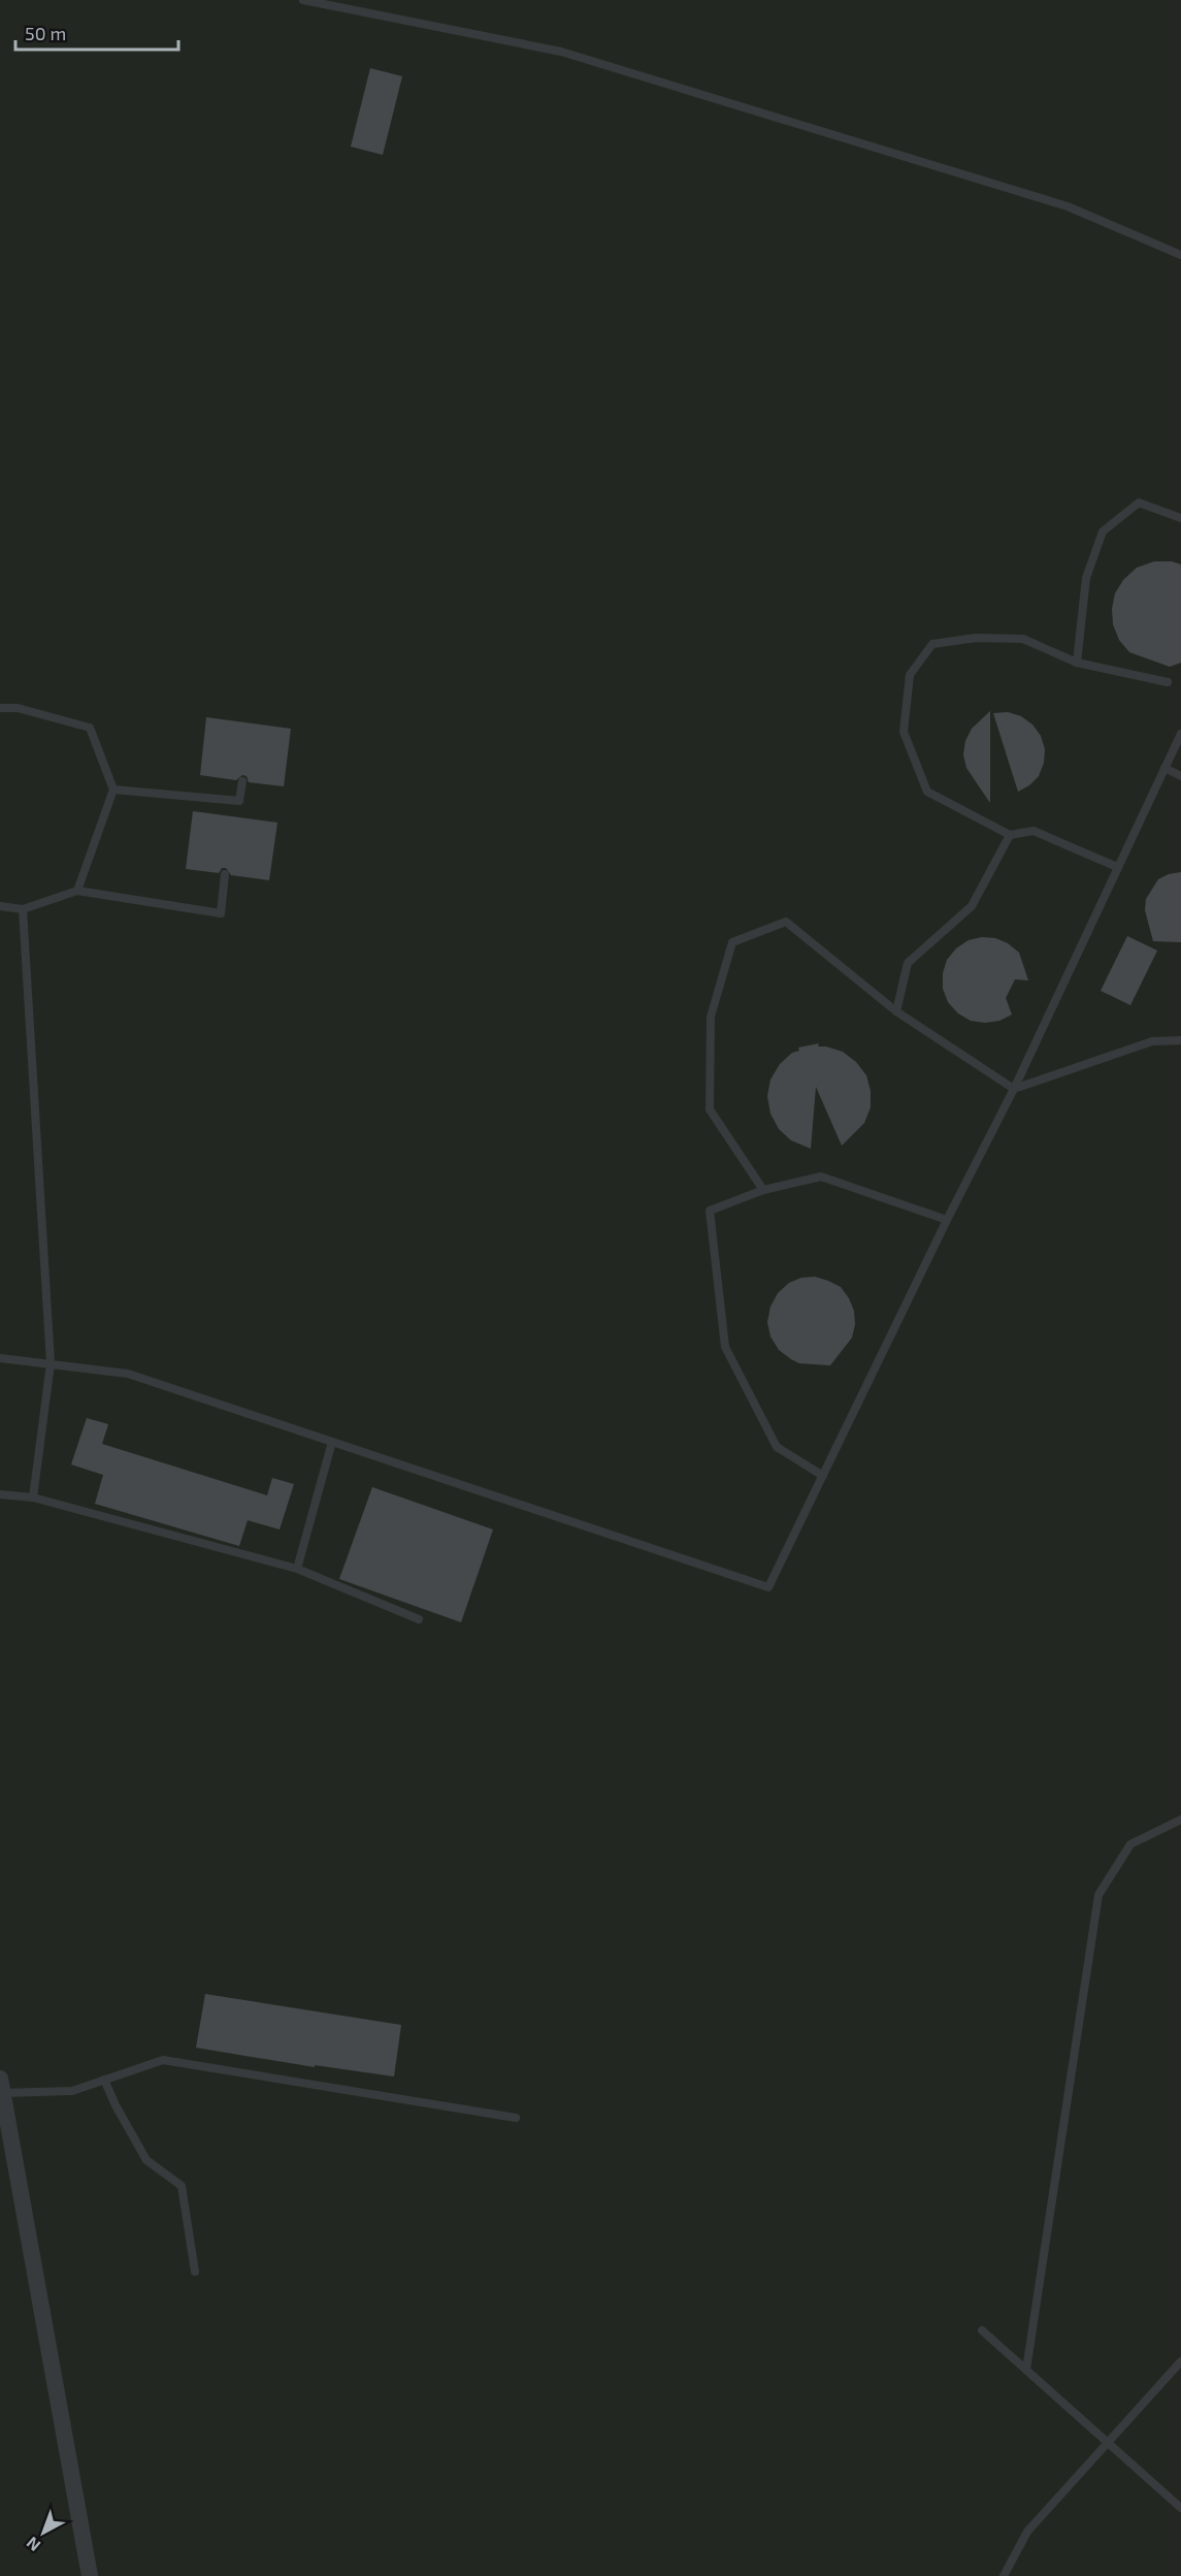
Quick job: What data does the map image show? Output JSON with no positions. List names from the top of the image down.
{
  "scale_bar": "50 m",
  "north": "bottom left"
}
